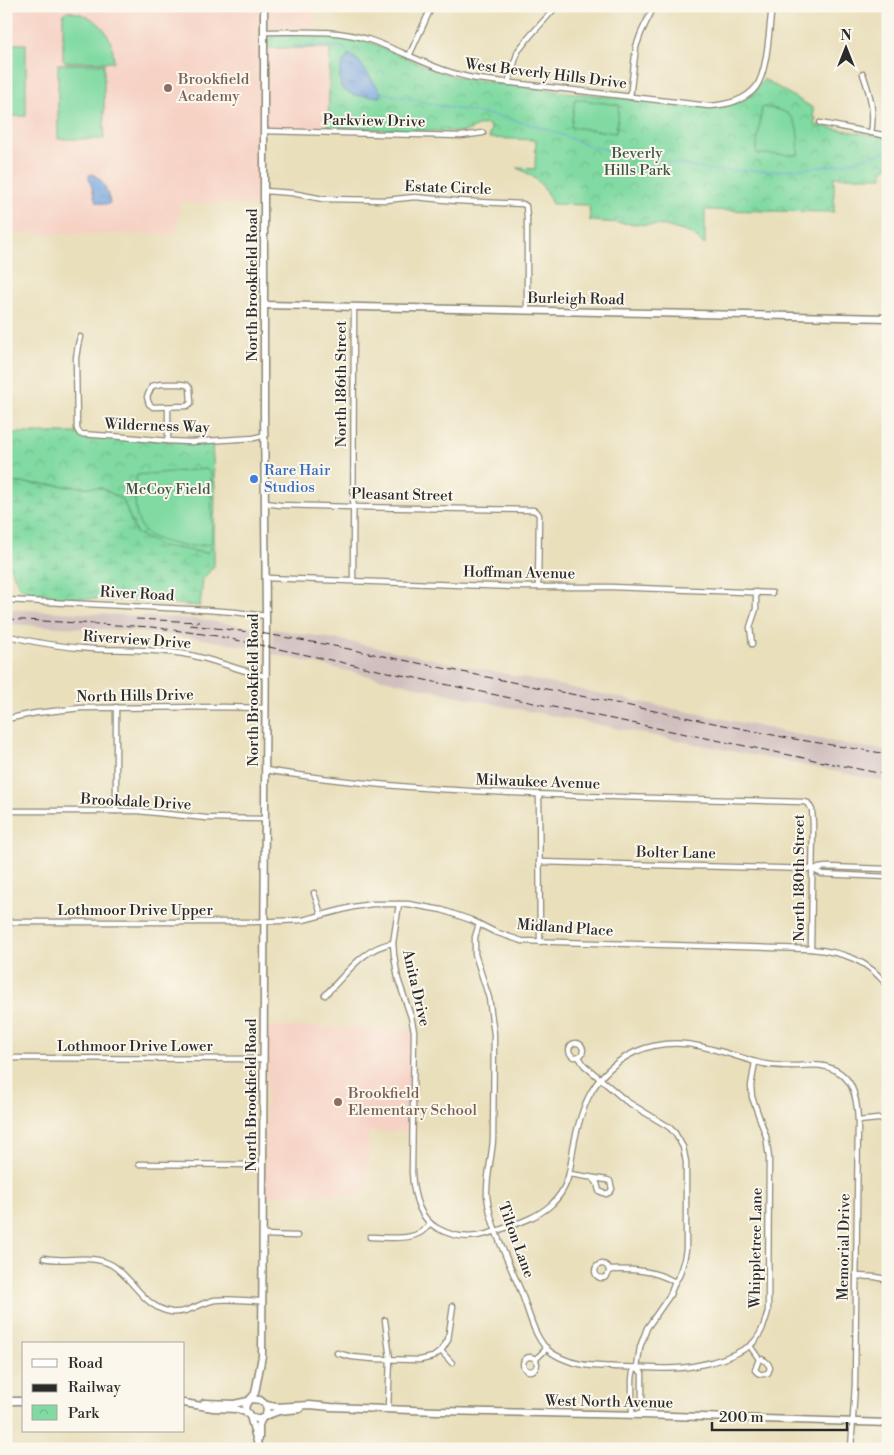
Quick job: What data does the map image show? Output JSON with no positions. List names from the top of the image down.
{
  "streets": {
    "street": [
      "West Beverly Hills Drive",
      "Parkview Drive",
      "Estate Circle",
      "North Brookfield Road",
      "Burleigh Road",
      "North 186th Street",
      "Wilderness Way",
      "Pleasant Street",
      "Hoffman Avenue",
      "River Road",
      "Riverview Drive",
      "North Hills Drive",
      "Milwaukee Avenue",
      "Brookdale Drive",
      "Bolter Lane",
      "North 180th Street",
      "Lothmoor Drive Upper",
      "Midland Place",
      "Anita Drive",
      "Lothmoor Drive Lower",
      "Tilton Lane",
      "Memorial Drive",
      "Whippletree Lane",
      "West North Avenue"
    ]
  },
  "crossings": [
    ["West Beverly Hills Drive", "North Brookfield Road"],
    ["Parkview Drive", "North Brookfield Road"],
    ["Estate Circle", "North Brookfield Road"],
    ["Estate Circle", "Burleigh Road"],
    ["North Brookfield Road", "Burleigh Road"],
    ["North Brookfield Road", "Wilderness Way"],
    ["North Brookfield Road", "Pleasant Street"],
    ["North Brookfield Road", "Hoffman Avenue"],
    ["North Brookfield Road", "River Road"],
    ["North Brookfield Road", "Riverview Drive"],
    ["North Brookfield Road", "North Hills Drive"],
    ["North Brookfield Road", "Milwaukee Avenue"],
    ["North Brookfield Road", "Brookdale Drive"],
    ["North Brookfield Road", "Lothmoor Drive Upper"],
    ["North Brookfield Road", "Midland Place"],
    ["North Brookfield Road", "Lothmoor Drive Lower"],
    ["North Brookfield Road", "West North Avenue"],
    ["Burleigh Road", "North 186th Street"],
    ["North 186th Street", "Pleasant Street"],
    ["North 186th Street", "Hoffman Avenue"],
    ["Pleasant Street", "Hoffman Avenue"],
    ["Milwaukee Avenue", "North 180th Street"],
    ["Bolter Lane", "North 180th Street"],
    ["North 180th Street", "Midland Place"],
    ["Lothmoor Drive Upper", "Midland Place"],
    ["Midland Place", "Anita Drive"],
    ["Midland Place", "Tilton Lane"],
    ["Memorial Drive", "Whippletree Lane"],
    ["Memorial Drive", "West North Avenue"]
  ],
  "parks": ["Beverly Hills Park", "McCoy Field"],
  "places": ["Brookfield Academy", "Rare Hair Studios", "Brookfield Elementary School"],
  "legend": ["Road", "Railway", "Park"],
  "scale_bar": "200 m",
  "north": "top"
}
